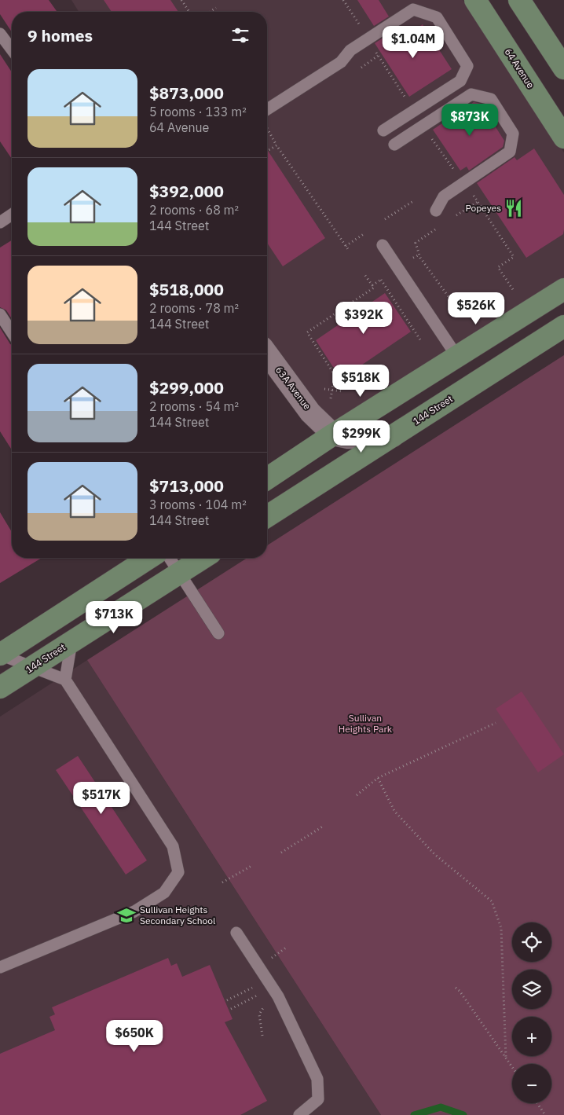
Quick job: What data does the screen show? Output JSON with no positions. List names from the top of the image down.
{
  "streets": {
    "main road": ["64 Avenue", "144 Street"],
    "street": ["63A Avenue"]
  },
  "parks": ["Sullivan Heights Park"],
  "places": {
    "restaurant": ["Popeyes"],
    "school or university": ["Sullivan Heights Secondary School"]
  },
  "page": {
    "heading": "9 homes",
    "price": [
      "$1.04M",
      "$873K",
      "$526K",
      "$392K",
      "$518K",
      "$299K",
      "$713K",
      "$517K",
      "$650K"
    ],
    "list": [
      {
        "name": "$873,000",
        "note": "5 rooms · 133 m² · 64 Avenue"
      },
      {
        "name": "$392,000",
        "note": "2 rooms · 68 m² · 144 Street"
      },
      {
        "name": "$518,000",
        "note": "2 rooms · 78 m² · 144 Street"
      },
      {
        "name": "$299,000",
        "note": "2 rooms · 54 m² · 144 Street"
      },
      {
        "name": "$713,000",
        "note": "3 rooms · 104 m² · 144 Street"
      }
    ],
    "map_buttons": ["+", "−"]
  }
}
